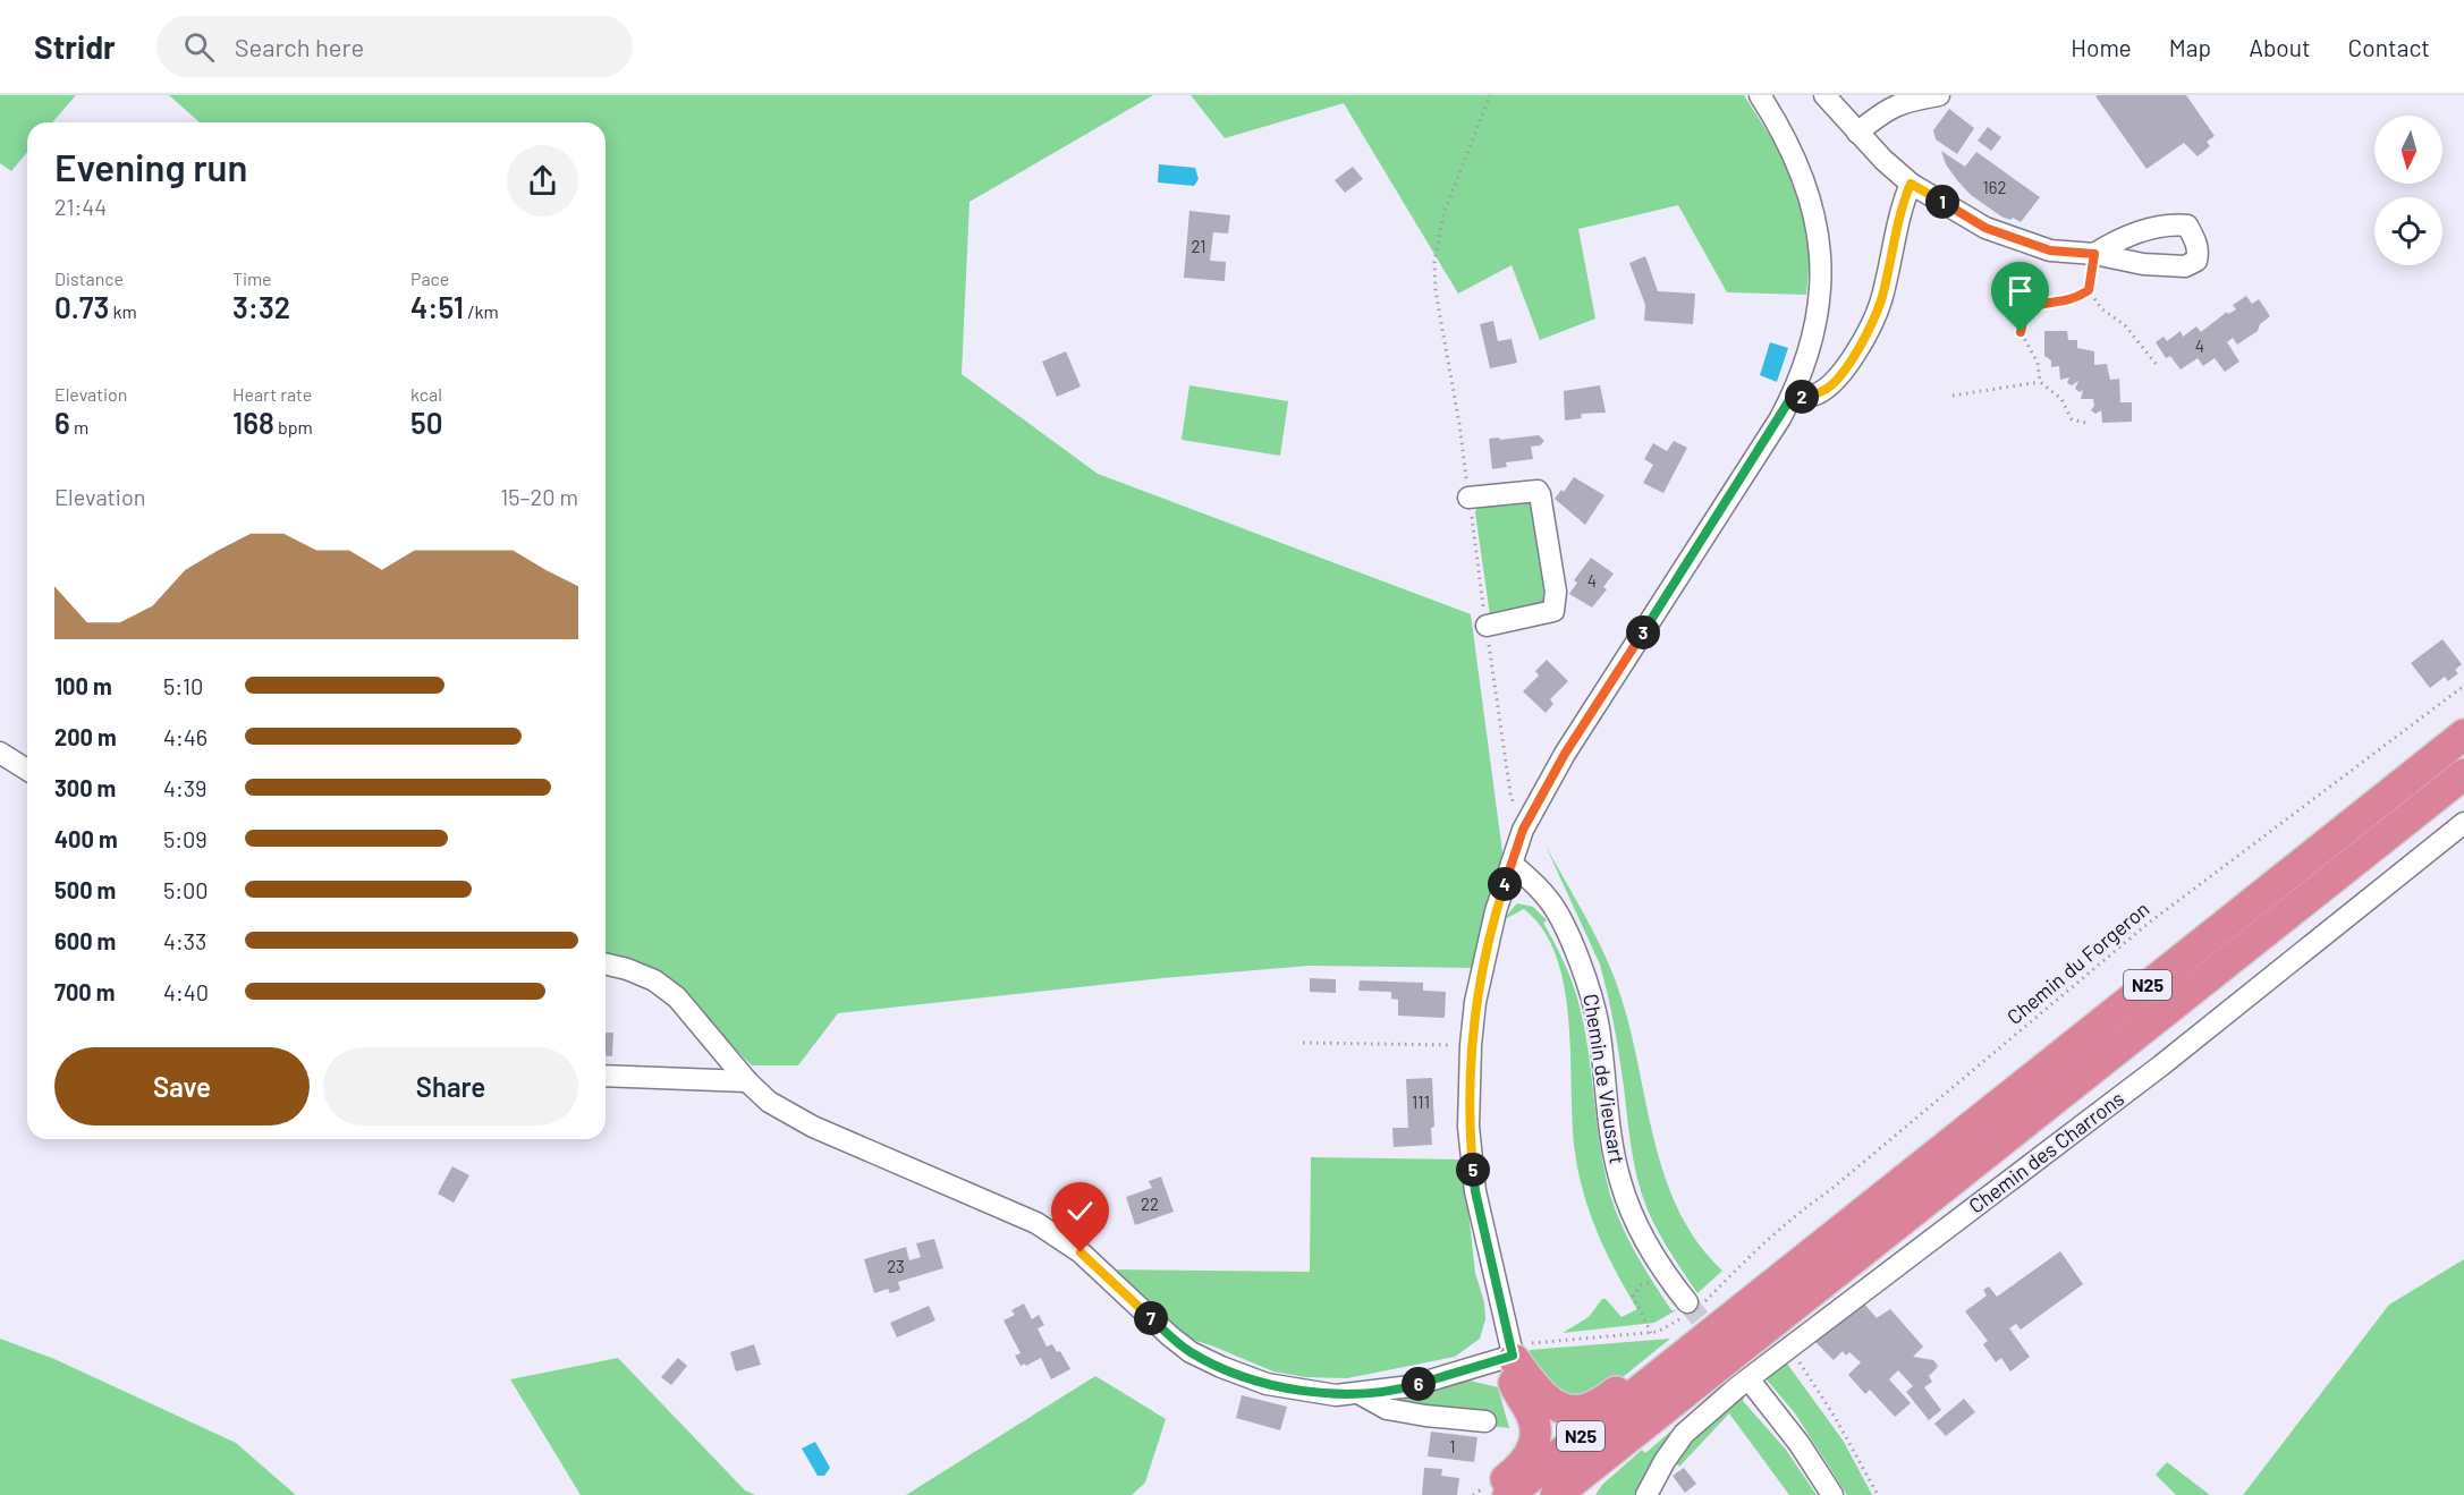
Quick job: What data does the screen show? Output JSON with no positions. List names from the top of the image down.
{
  "streets": {
    "highway": ["N25"],
    "street": ["Chemin de Vieusart", "Chemin des Charrons"],
    "path": ["Chemin du Forgeron"]
  },
  "house_numbers": [
    "162",
    "21",
    "4",
    "4",
    "111",
    "22",
    "23",
    "1"
  ],
  "north": "bottom",
  "page": {
    "header": "Stridr",
    "search": "Search here",
    "nav": [
      "Home",
      "Map",
      "About",
      "Contact"
    ],
    "heading": ["Evening run", "21:44"],
    "pins": [
      "1",
      "2",
      "3",
      "4",
      "5",
      "7",
      "6"
    ],
    "stats": [
      ["Distance", "0.73 km"],
      ["Time", "3:32"],
      ["Pace", "4:51 /km"],
      ["Elevation", "6 m"],
      ["Heart rate", "168 bpm"],
      ["kcal", "50"]
    ],
    "chart": ["Elevation", "15–20 m"],
    "list": [
      {
        "name": "100 m",
        "note": "5:10"
      },
      {
        "name": "200 m",
        "note": "4:46"
      },
      {
        "name": "300 m",
        "note": "4:39"
      },
      {
        "name": "400 m",
        "note": "5:09"
      },
      {
        "name": "500 m",
        "note": "5:00"
      },
      {
        "name": "600 m",
        "note": "4:33"
      },
      {
        "name": "700 m",
        "note": "4:40"
      }
    ],
    "buttons": ["Save", "Share"]
  }
}
